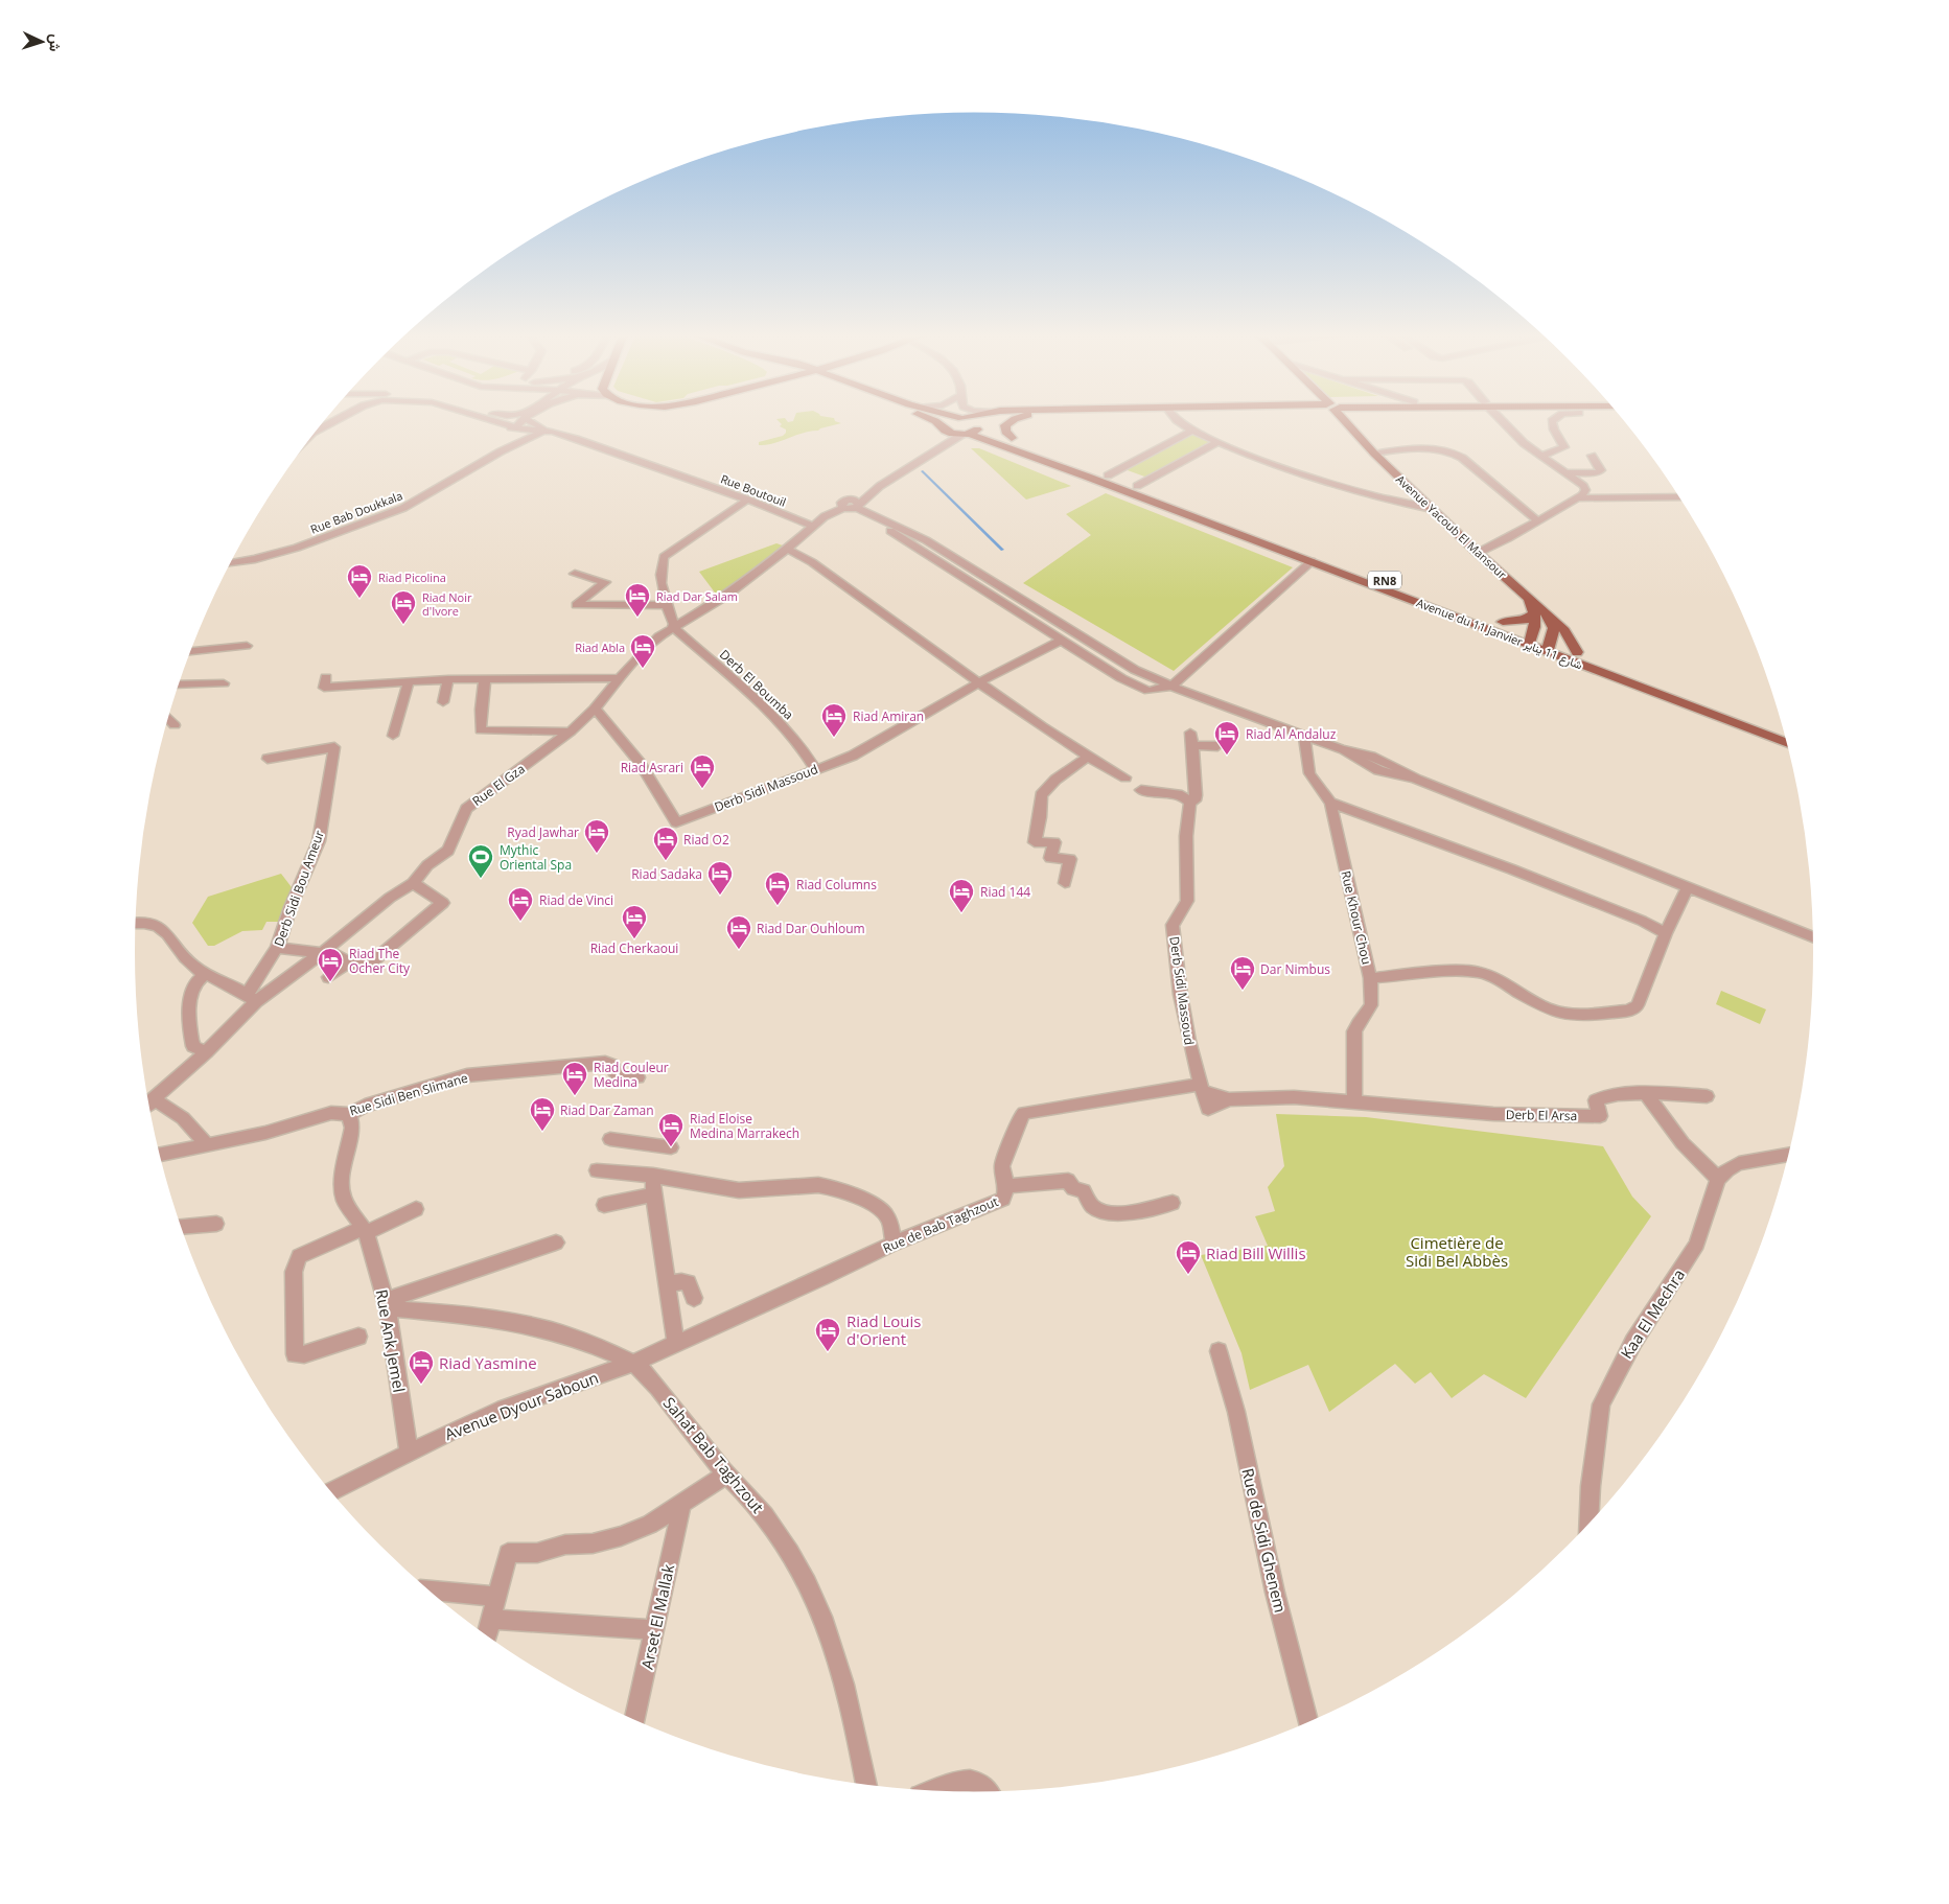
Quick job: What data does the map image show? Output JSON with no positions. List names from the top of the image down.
{
  "streets": {
    "main road": ["Avenue Yacoub El Mansour", "RN8", "Avenue du 11 Janvier شارع 11 يناير"],
    "street": [
      "Rue Boutouil",
      "Rue Bab Doukkala",
      "Derb El Boumba",
      "Rue El Gza",
      "Derb Sidi Massoud",
      "Derb Sidi Bou Ameur",
      "Rue Khour Chou",
      "Rue Sidi Ben Slimane",
      "Derb El Arsa",
      "Rue de Bab Taghzout",
      "Kaa El Mechra",
      "Rue Ank Jemel",
      "Avenue Dyour Saboun",
      "Sahat Bab Taghzout",
      "Rue de Sidi Ghenem",
      "Arset El Mallak"
    ]
  },
  "crossings": [
    ["Rue Boutouil", "Rue Bab Doukkala"],
    ["Rue Boutouil", "Rue El Gza"],
    ["Avenue Yacoub El Mansour", "Avenue du 11 Janvier شارع 11 يناير"],
    ["RN8", "Avenue du 11 Janvier شارع 11 يناير"],
    ["Derb El Boumba", "Rue El Gza"],
    ["Derb El Boumba", "Derb Sidi Massoud"],
    ["Rue El Gza", "Derb Sidi Massoud"],
    ["Rue El Gza", "Derb Sidi Bou Ameur"],
    ["Derb Sidi Massoud", "Rue de Bab Taghzout"],
    ["Rue Khour Chou", "Derb El Arsa"],
    ["Rue Sidi Ben Slimane", "Rue Ank Jemel"],
    ["Rue de Bab Taghzout", "Avenue Dyour Saboun"],
    ["Rue de Bab Taghzout", "Sahat Bab Taghzout"],
    ["Rue Ank Jemel", "Avenue Dyour Saboun"],
    ["Rue Ank Jemel", "Sahat Bab Taghzout"],
    ["Avenue Dyour Saboun", "Sahat Bab Taghzout"]
  ],
  "parks": ["Cimetière de Sidi Bel Abbès"],
  "places": {
    "hotel": [
      "Riad Picolina",
      "Riad Dar Salam",
      "Riad Noir d'Ivore",
      "Riad Abla",
      "Riad Amiran",
      "Riad Al Andaluz",
      "Riad Asrari",
      "Ryad Jawhar",
      "Riad O2",
      "Riad Sadaka",
      "Riad Columns",
      "Riad 144",
      "Riad de Vinci",
      "Riad Cherkaoui",
      "Riad Dar Ouhloum",
      "Riad The Ocher City",
      "Dar Nimbus",
      "Riad Couleur Medina",
      "Riad Dar Zaman",
      "Riad Eloise Medina Marrakech",
      "Riad Bill Willis",
      "Riad Louis d'Orient",
      "Riad Yasmine"
    ],
    "sports": ["Mythic Oriental Spa"]
  },
  "north": "right"
}
